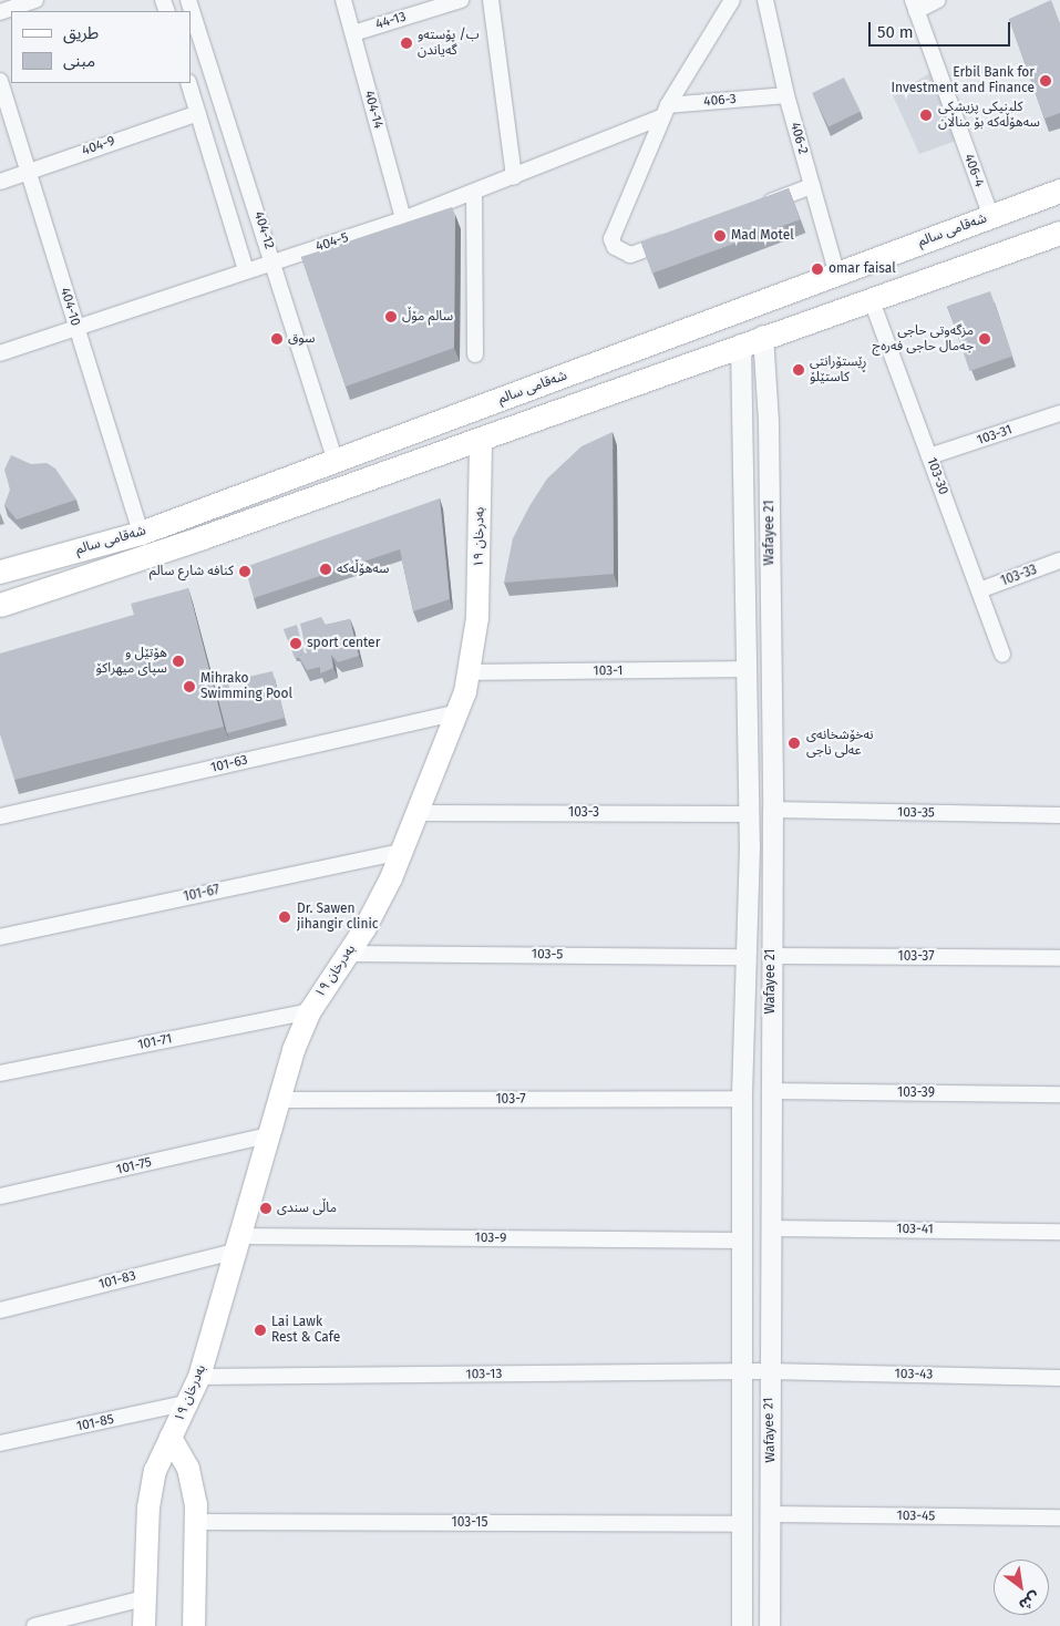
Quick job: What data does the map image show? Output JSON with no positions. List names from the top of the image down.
{
  "streets": {
    "main road": ["شەقامی سالم", "بەدرخان ١٩"],
    "street": [
      "44-13",
      "406-3",
      "404-14",
      "406-2",
      "404-9",
      "406-4",
      "404-12",
      "404-5",
      "404-10",
      "103-31",
      "103-30",
      "Wafayee 21",
      "103-33",
      "103-1",
      "101-63",
      "103-3",
      "103-35",
      "101-67",
      "103-5",
      "103-37",
      "101-71",
      "103-39",
      "103-7",
      "101-75",
      "103-41",
      "103-9",
      "101-83",
      "103-13",
      "103-43",
      "101-85",
      "103-45",
      "103-15"
    ]
  },
  "crossings": [
    ["44-13", "404-14"],
    ["406-3", "406-2"],
    ["406-3", "404-5"],
    ["404-14", "404-5"],
    ["406-2", "شەقامی سالم"],
    ["404-9", "404-10"],
    ["406-4", "شەقامی سالم"],
    ["404-12", "شەقامی سالم"],
    ["404-12", "404-5"],
    ["شەقامی سالم", "404-10"],
    ["شەقامی سالم", "103-30"],
    ["شەقامی سالم", "Wafayee 21"],
    ["شەقامی سالم", "بەدرخان ١٩"],
    ["404-5", "404-10"],
    ["103-31", "103-30"],
    ["103-30", "103-33"],
    ["Wafayee 21", "103-1"],
    ["Wafayee 21", "103-3"],
    ["Wafayee 21", "103-35"],
    ["Wafayee 21", "103-5"],
    ["Wafayee 21", "103-37"],
    ["Wafayee 21", "103-39"],
    ["Wafayee 21", "103-7"],
    ["Wafayee 21", "103-41"],
    ["Wafayee 21", "103-9"],
    ["Wafayee 21", "103-13"],
    ["Wafayee 21", "103-43"],
    ["Wafayee 21", "103-45"],
    ["Wafayee 21", "103-15"],
    ["بەدرخان ١٩", "103-1"],
    ["بەدرخان ١٩", "101-63"],
    ["بەدرخان ١٩", "103-3"],
    ["بەدرخان ١٩", "101-67"],
    ["بەدرخان ١٩", "103-5"],
    ["بەدرخان ١٩", "101-71"],
    ["بەدرخان ١٩", "103-7"],
    ["بەدرخان ١٩", "101-75"],
    ["بەدرخان ١٩", "103-9"],
    ["بەدرخان ١٩", "101-83"],
    ["بەدرخان ١٩", "103-13"],
    ["بەدرخان ١٩", "101-85"],
    ["بەدرخان ١٩", "103-15"],
    ["103-9", "101-83"],
    ["103-13", "103-43"]
  ],
  "places": [
    "ب/ پۆستەو گەیاندن",
    "Erbil Bank for Investment and Finance",
    "کلینیکی پزیشکی سەهۆڵەکە بۆ مناڵان",
    "Mad Motel",
    "omar faisal",
    "سالم مۆڵ",
    "سوق",
    "مزگه‌وتی حاجی جەمال حاجی فەرەج",
    "ڕێستۆرانتی کاستێلۆ",
    "سەهۆڵەکە",
    "كنافه شارع سالم",
    "sport center",
    "هۆتێل و سپای میهراکۆ",
    "Mihrako Swimming Pool",
    "نەخۆشخانەی عەلی ناجی",
    "Dr. Sawen jihangir clinic",
    "ماڵی سندی",
    "Lai Lawk Rest & Cafe"
  ],
  "legend": ["طريق", "مبنى"],
  "scale_bar": "50 m",
  "north": "bottom right"
}
